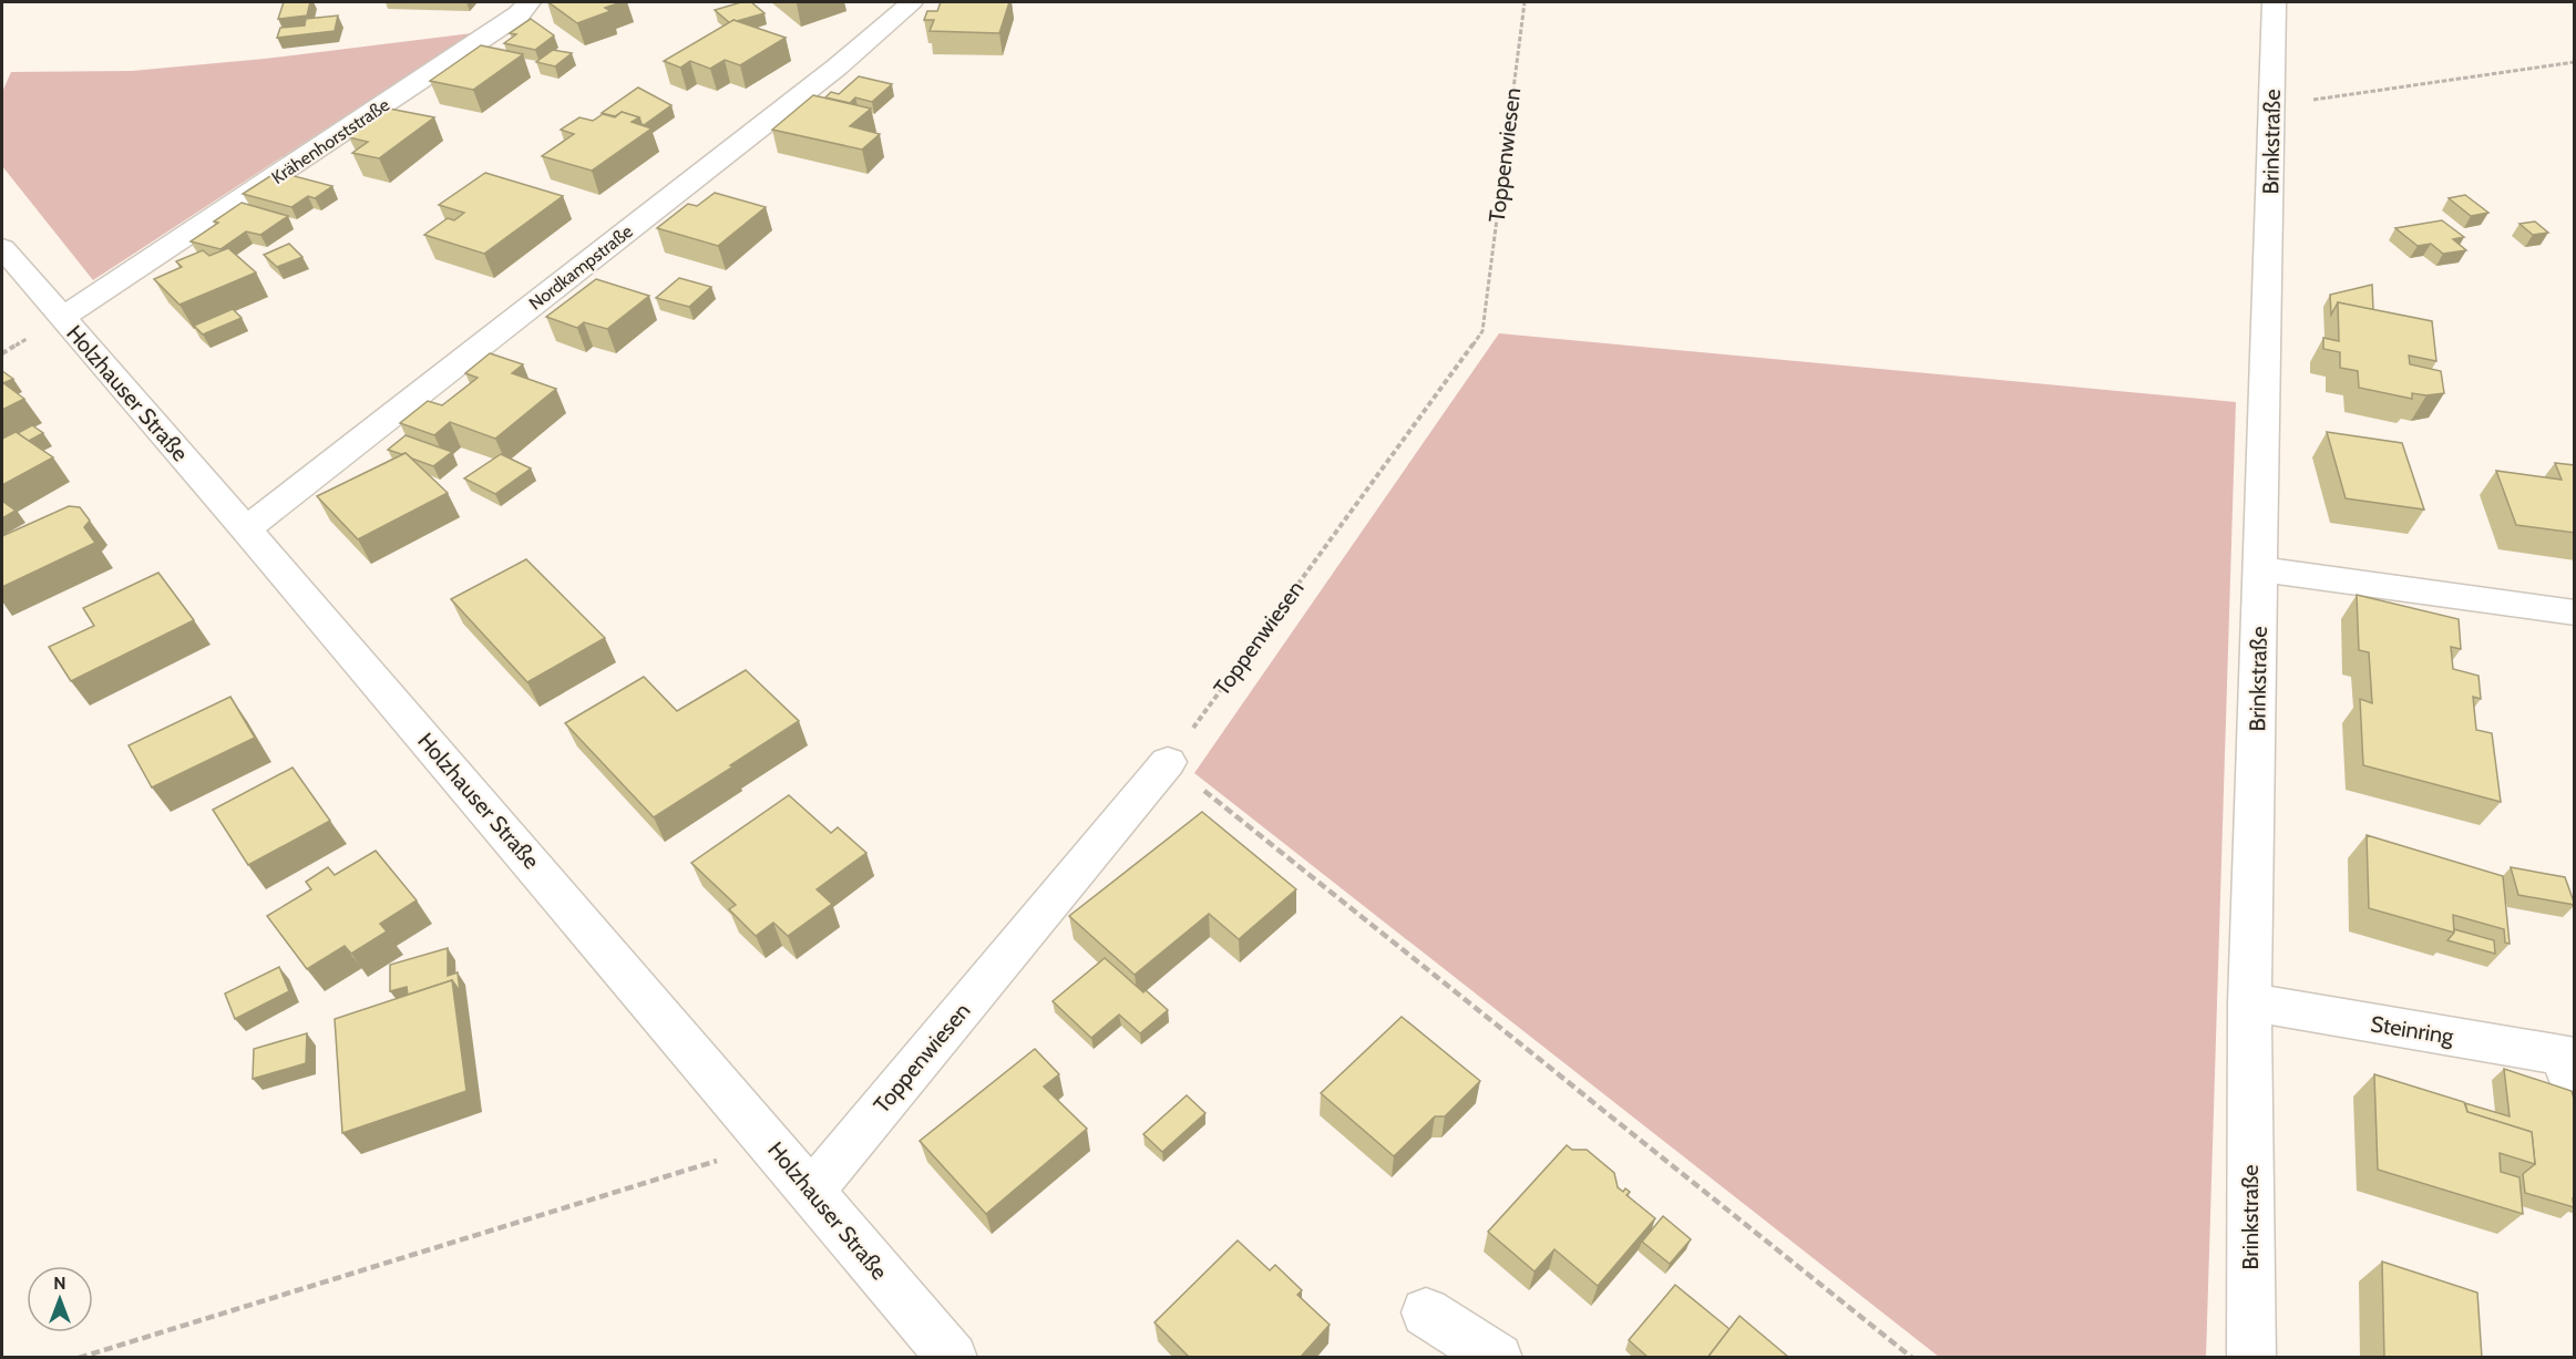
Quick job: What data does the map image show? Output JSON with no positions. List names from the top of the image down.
{
  "streets": {
    "street": [
      "Krähenhorststraße",
      "Brinkstraße",
      "Toppenwiesen",
      "Nordkampstraße",
      "Holzhauser Straße",
      "Steinring"
    ]
  },
  "crossings": [
    ["Krähenhorststraße", "Holzhauser Straße"],
    ["Brinkstraße", "Steinring"],
    ["Toppenwiesen", "Holzhauser Straße"],
    ["Nordkampstraße", "Holzhauser Straße"]
  ],
  "north": "top"
}
